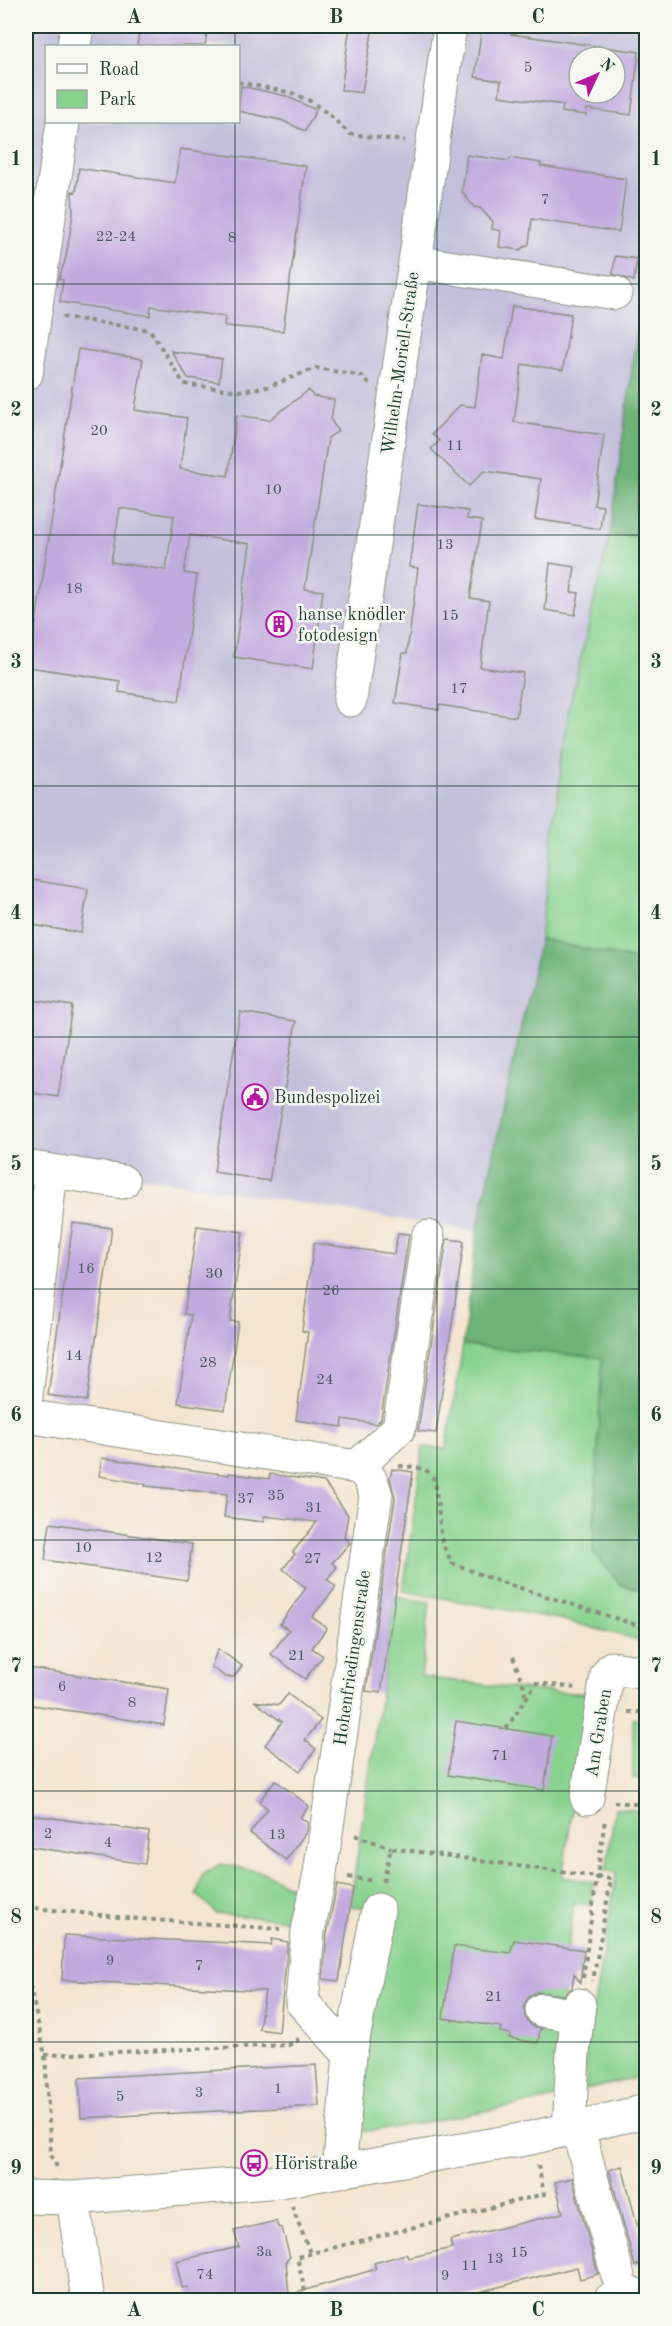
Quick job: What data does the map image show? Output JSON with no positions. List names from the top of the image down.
{
  "streets": {
    "street": ["Wilhelm-Moriell-Straße", "Hohenfriedingenstraße", "Am Graben"]
  },
  "places": {
    "building": ["hanse knödler fotodesign"],
    "public building": ["Bundespolizei"],
    "bus stop": ["Höristraße"]
  },
  "house_numbers": [
    "5",
    "7",
    "22-24",
    "8",
    "20",
    "11",
    "10",
    "13",
    "18",
    "15",
    "17",
    "16",
    "30",
    "26",
    "14",
    "28",
    "24",
    "35",
    "37",
    "31",
    "10",
    "12",
    "27",
    "21",
    "6",
    "8",
    "71",
    "2",
    "13",
    "4",
    "9",
    "7",
    "21",
    "1",
    "3",
    "5",
    "3a",
    "15",
    "13",
    "11",
    "74",
    "9"
  ],
  "legend": ["Road", "Park"],
  "north": "top right",
  "grid": {
    "columns": ["A", "B", "C"],
    "rows": [
      "1",
      "2",
      "3",
      "4",
      "5",
      "6",
      "7",
      "8",
      "9"
    ]
  }
}
